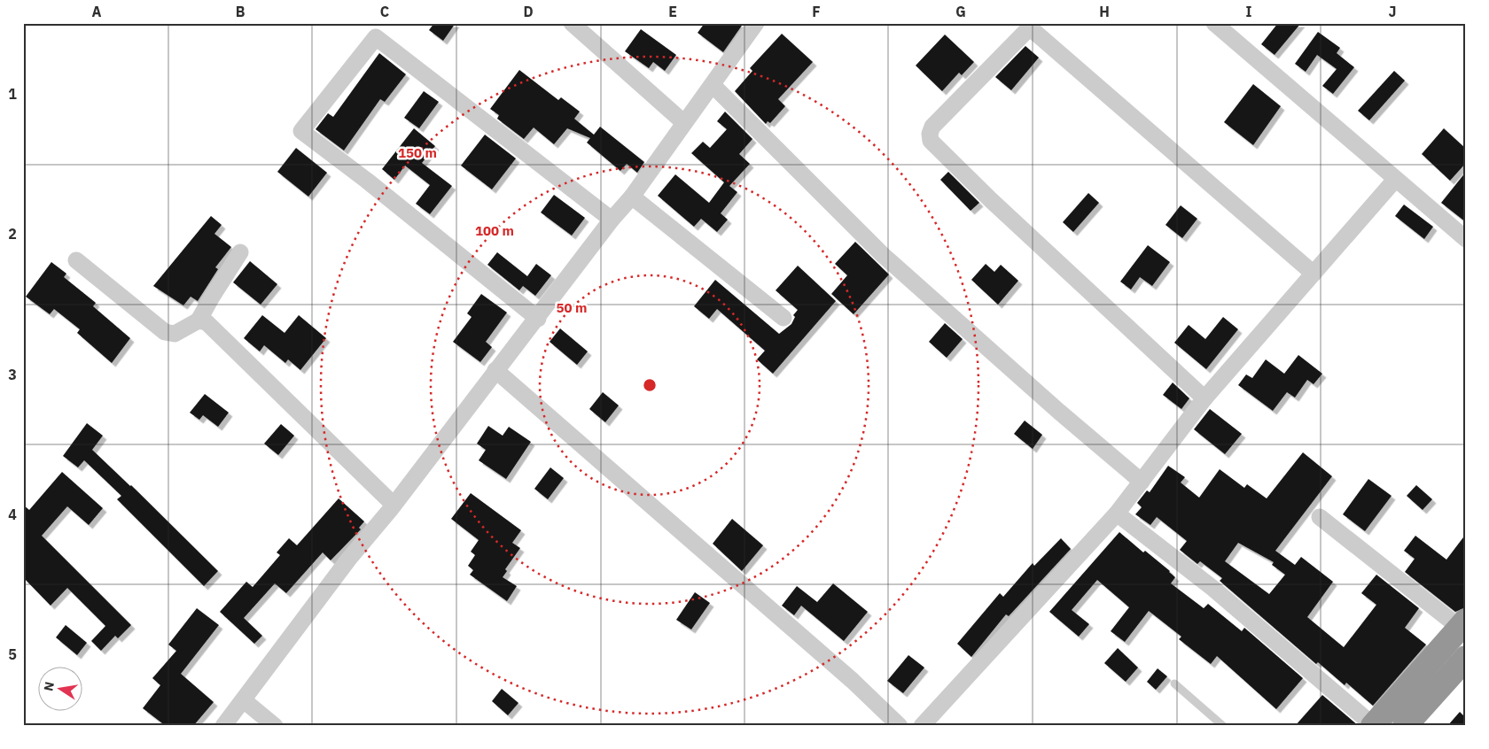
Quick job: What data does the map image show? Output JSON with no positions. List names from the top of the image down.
{
  "north": "left",
  "grid": {
    "columns": [
      "A",
      "B",
      "C",
      "D",
      "E",
      "F",
      "G",
      "H",
      "I",
      "J"
    ],
    "rows": [
      "1",
      "2",
      "3",
      "4",
      "5"
    ]
  },
  "rings": ["150 m", "100 m", "50 m"]
}
